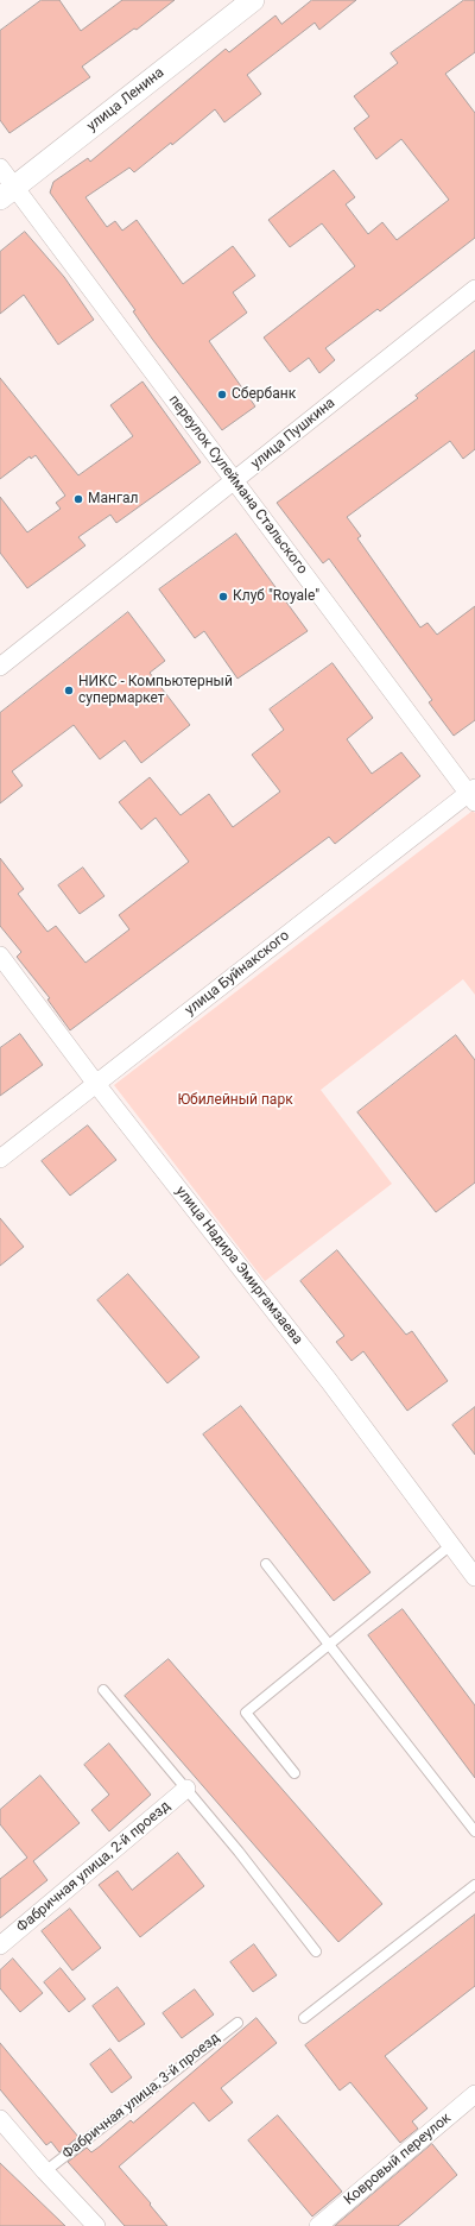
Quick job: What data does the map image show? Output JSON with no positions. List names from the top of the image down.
{
  "streets": {
    "street": [
      "улица Ленина",
      "улица Пушкина",
      "переулок Сулеймана Стальского",
      "улица Буйнакского",
      "улица Надира Эмиргамзаева",
      "Фабричная улица, 2-й проезд",
      "Ковровый переулок"
    ],
    "lane": ["Фабричная улица, 3-й проезд"]
  },
  "crossings": [
    ["улица Ленина", "переулок Сулеймана Стальского"],
    ["улица Пушкина", "переулок Сулеймана Стальского"],
    ["переулок Сулеймана Стальского", "улица Буйнакского"],
    ["улица Буйнакского", "улица Надира Эмиргамзаева"]
  ],
  "parks": ["Юбилейный парк"],
  "places": [
    "Сбербанк",
    "Мангал",
    "Клуб \"Royale\"",
    "НИКС - Компьютерный супермаркет"
  ]
}
